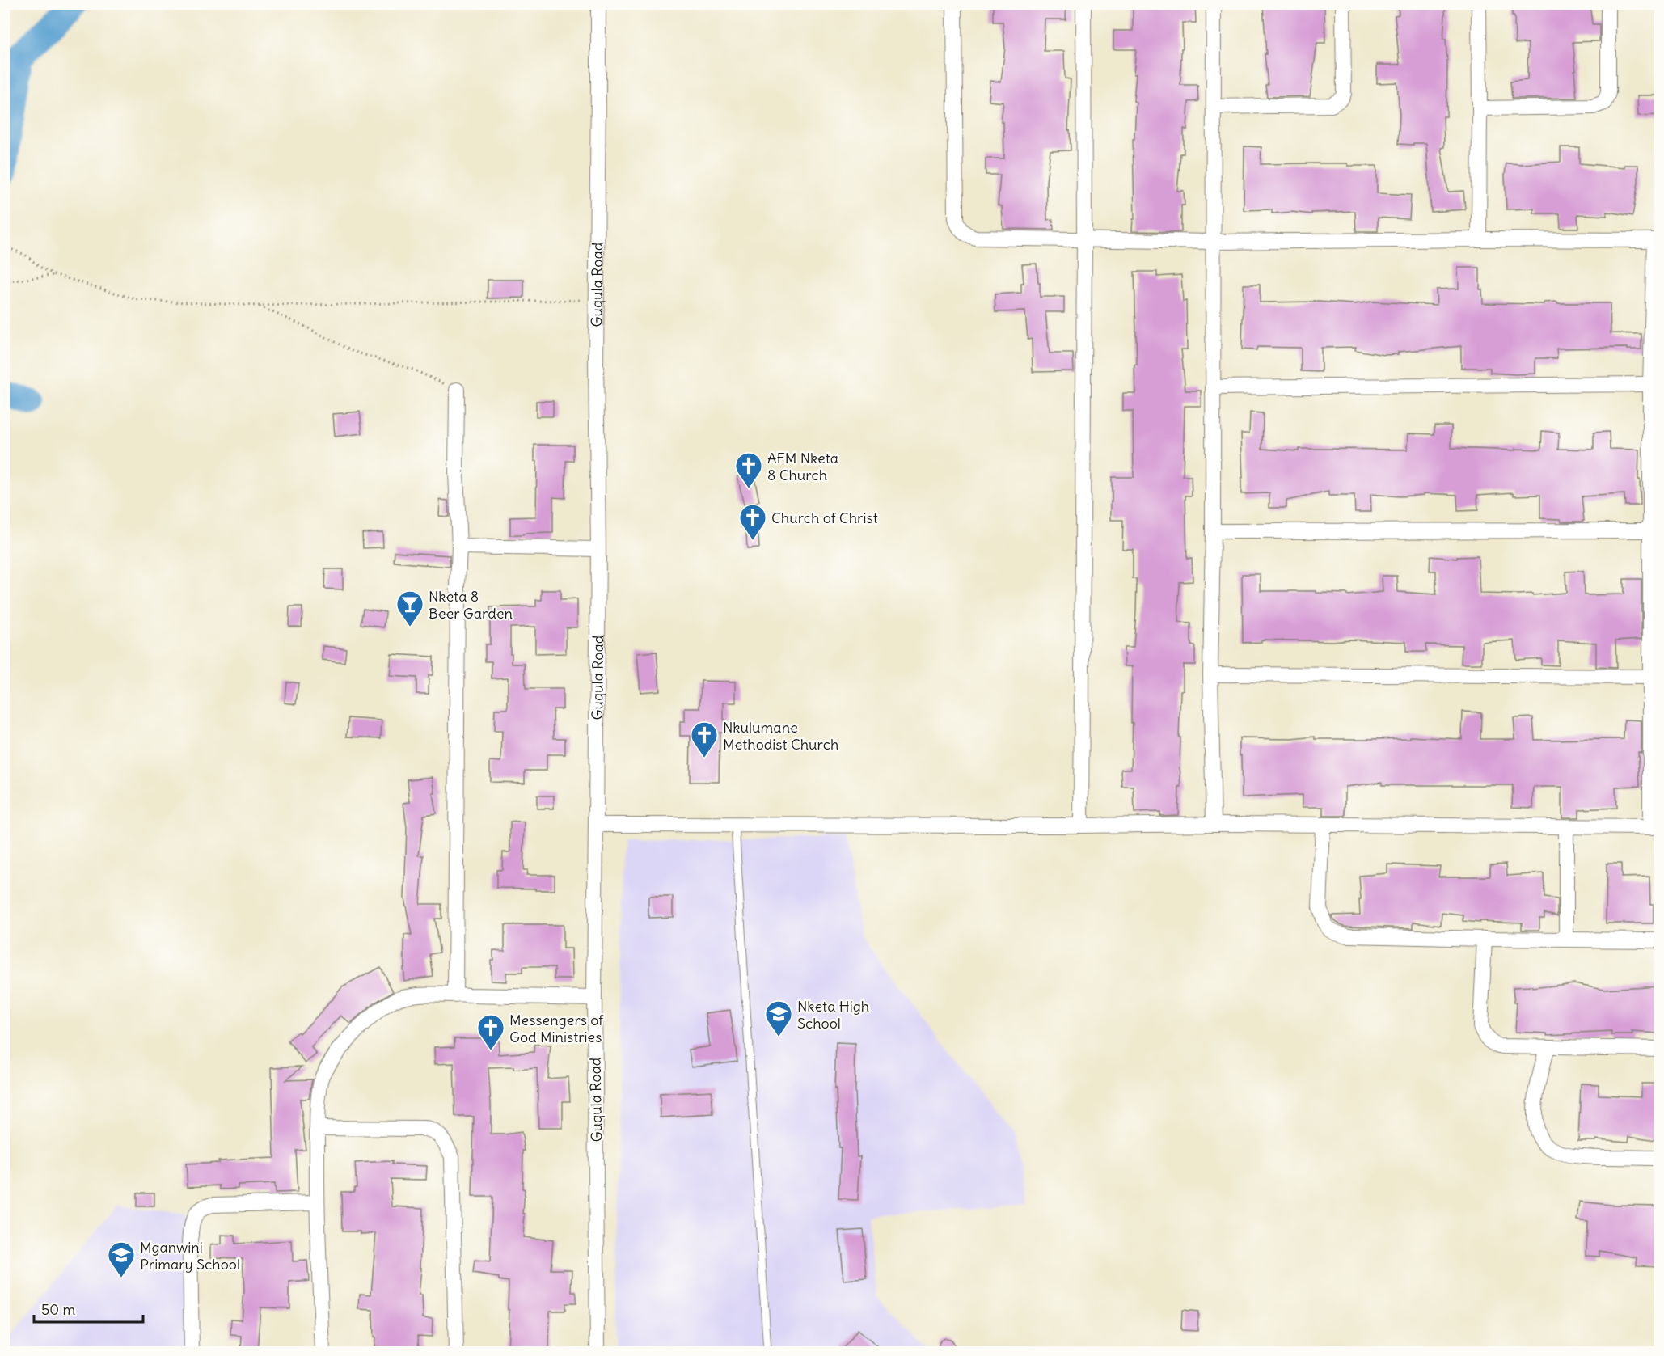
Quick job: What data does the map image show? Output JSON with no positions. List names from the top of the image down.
{
  "streets": {
    "street": ["Guqula Road"]
  },
  "places": {
    "church": [
      "AFM Nketa 8 Church",
      "Church of Christ",
      "Nkulumane Methodist Church",
      "Messengers of God Ministries"
    ],
    "bar": ["Nketa 8 Beer Garden"],
    "school or university": ["Nketa High School", "Mganwini Primary School"]
  },
  "scale_bar": "50 m"
}
